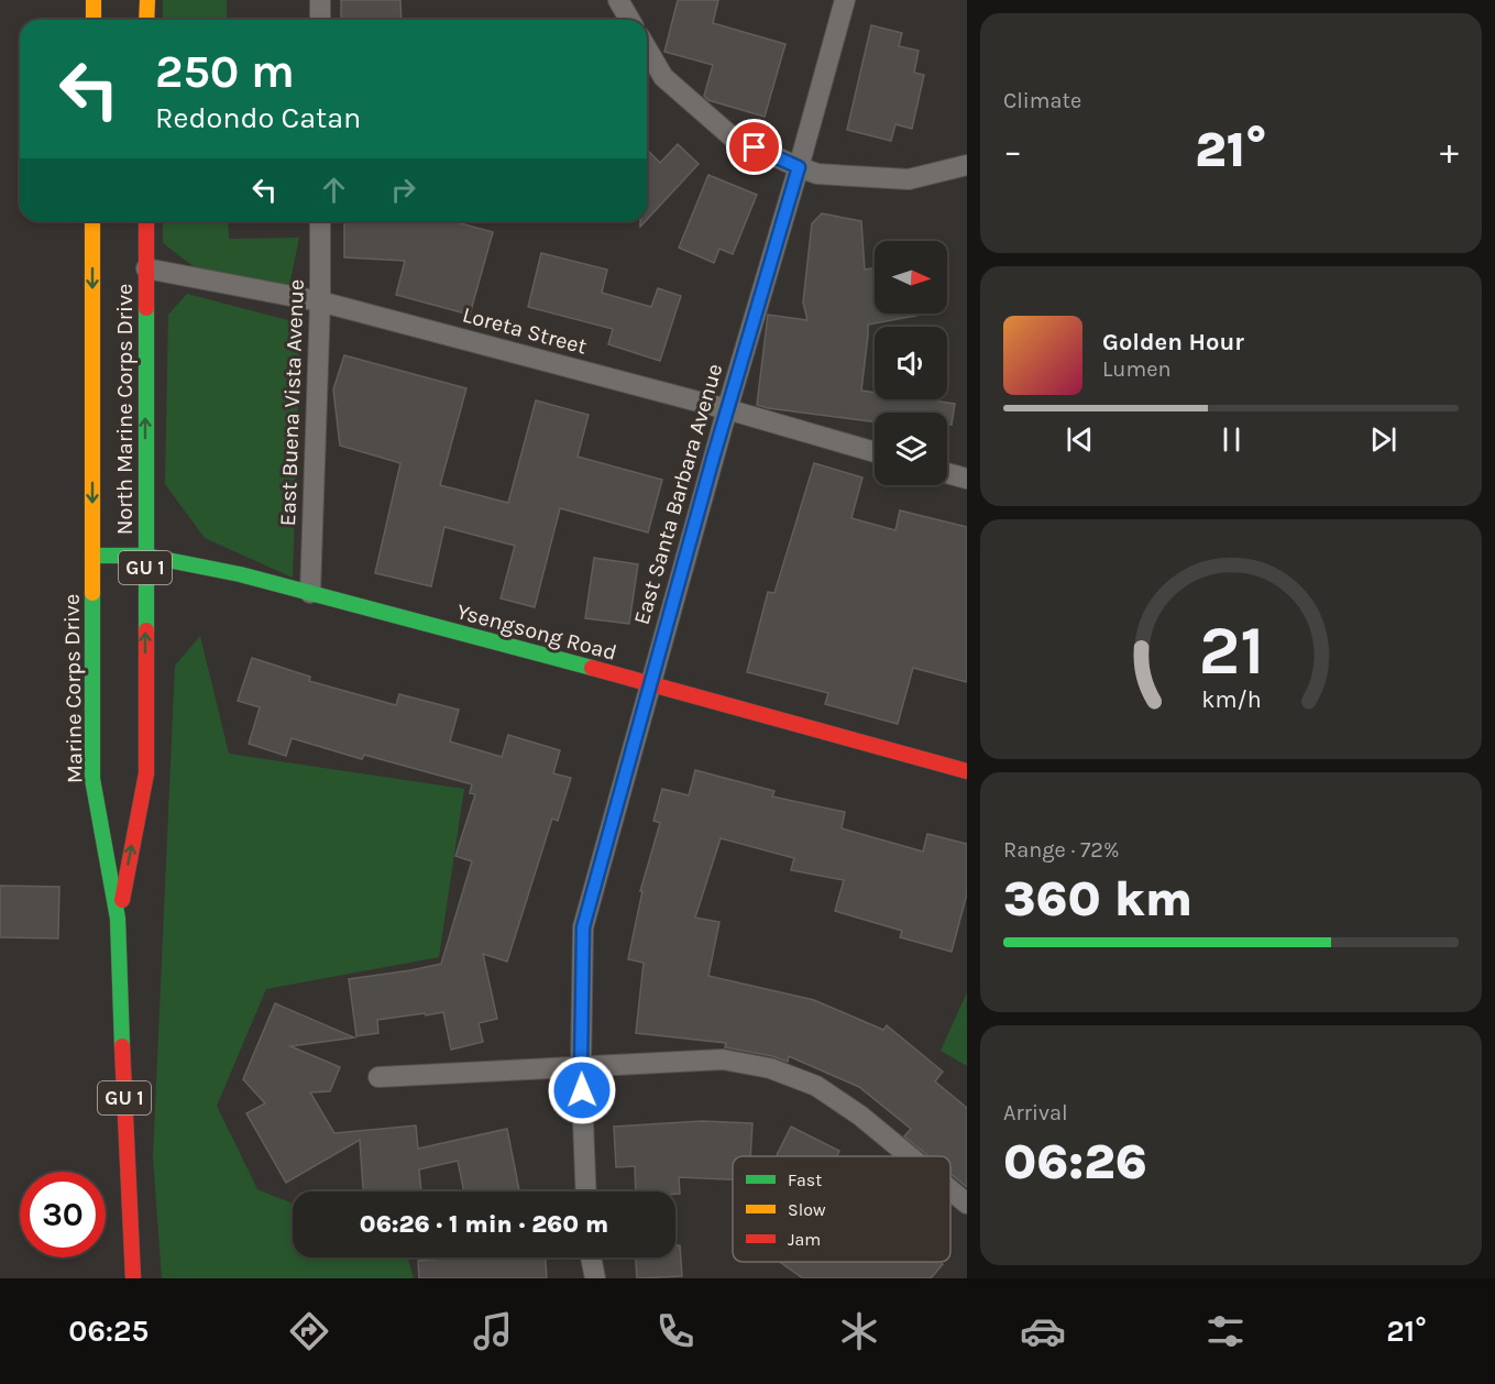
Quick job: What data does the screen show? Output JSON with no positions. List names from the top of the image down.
{
  "streets": {
    "main road": [
      "North Marine Corps Drive",
      "GU 1",
      "Ysengsong Road",
      "Marine Corps Drive"
    ],
    "street": ["Loreta Street", "East Buena Vista Avenue", "East Santa Barbara Avenue"]
  },
  "crossings": [
    ["Loreta Street", "East Buena Vista Avenue"],
    ["Loreta Street", "North Marine Corps Drive"],
    ["Loreta Street", "East Santa Barbara Avenue"],
    ["East Buena Vista Avenue", "Ysengsong Road"],
    ["North Marine Corps Drive", "Ysengsong Road"],
    ["North Marine Corps Drive", "Marine Corps Drive"],
    ["East Santa Barbara Avenue", "Ysengsong Road"],
    ["Ysengsong Road", "Marine Corps Drive"]
  ],
  "one_way": ["North Marine Corps Drive"],
  "legend": ["Fast", "Slow", "Jam"],
  "north": "right",
  "page": {
    "tile": [
      "Climate",
      ["Range · 72%", "360 km"],
      ["Arrival", "06:26"]
    ],
    "turn": ["250 m", "Redondo Catan"],
    "heat": ["−", "21°", "+"],
    "song": ["Golden Hour", "Lumen"],
    "limit": "30",
    "trip": "06:26 · 1 min · 260 m",
    "tabs": ["06:25", "21°"],
    "gauge": ["21", "km/h"]
  }
}
